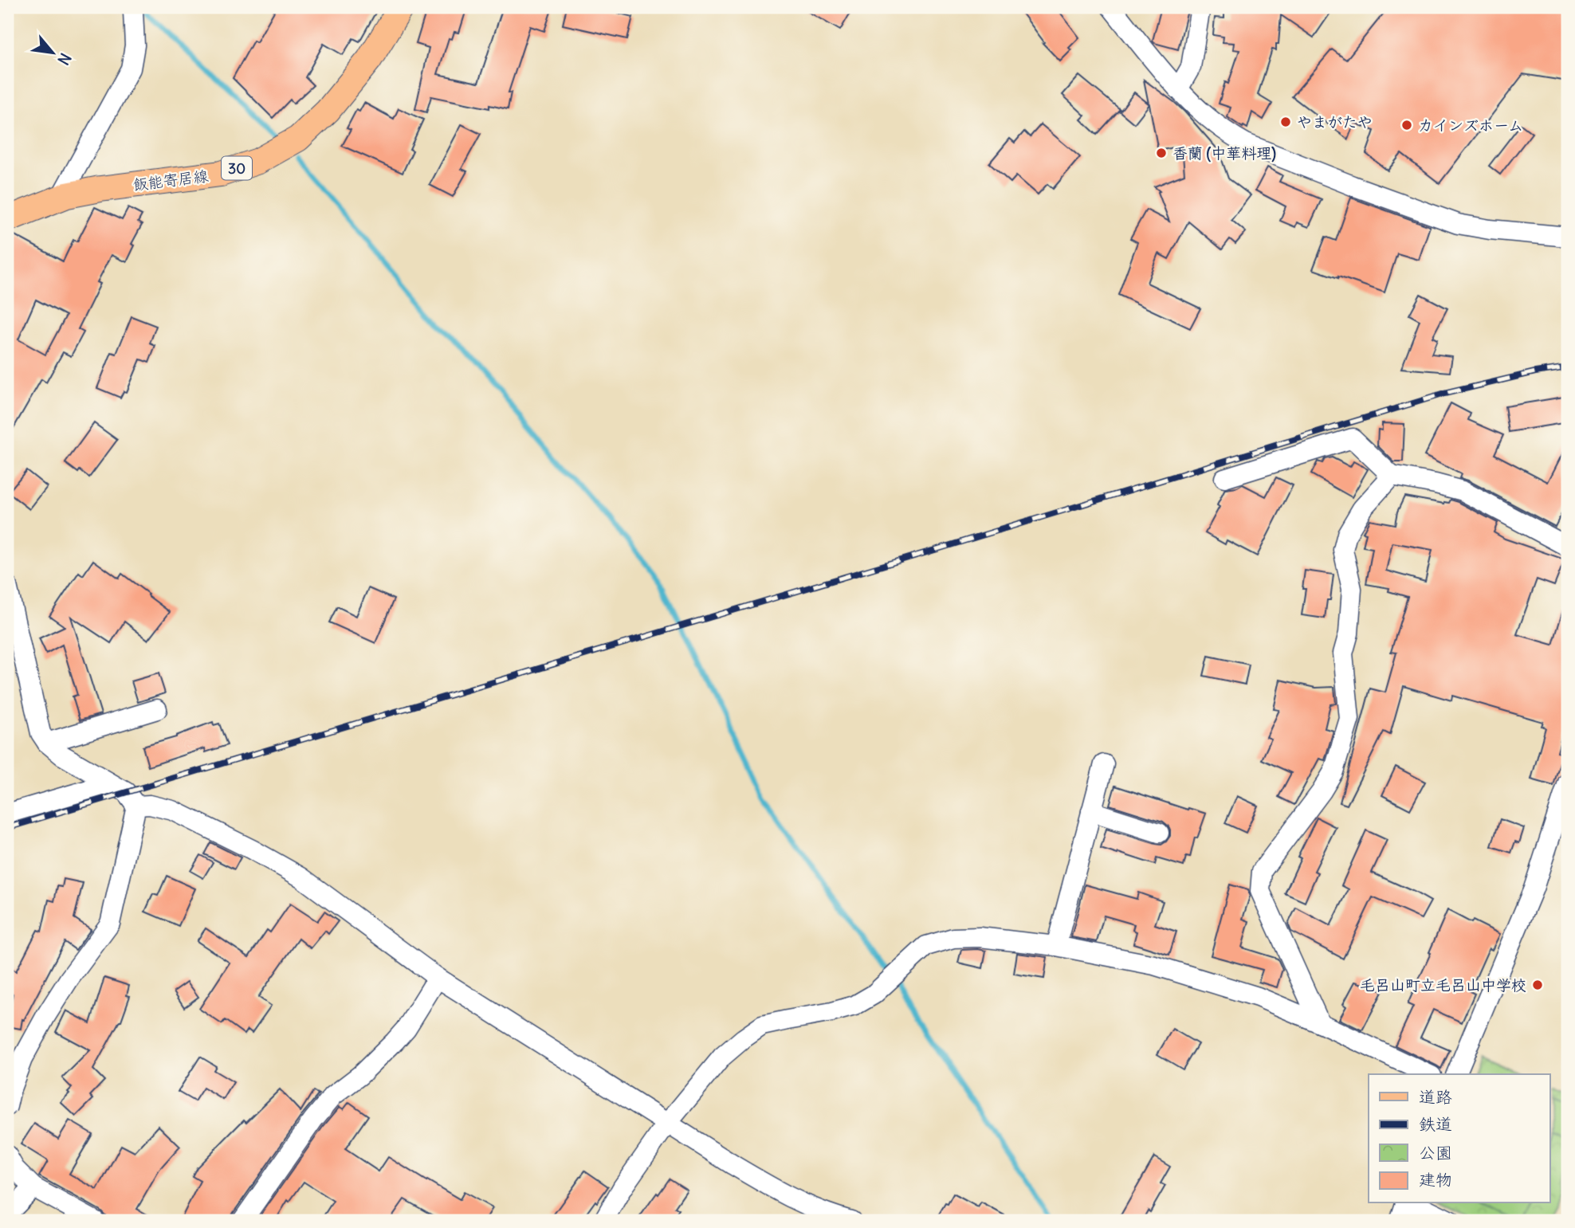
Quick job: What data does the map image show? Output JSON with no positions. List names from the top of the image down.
{
  "streets": {
    "main road": ["30", "飯能寄居線"]
  },
  "places": [
    "やまがたや",
    "カインズホーム",
    "香蘭 (中華料理)",
    "毛呂山町立毛呂山中学校"
  ],
  "legend": [
    "道路",
    "鉄道",
    "公園",
    "建物"
  ],
  "north": "bottom right"
}
